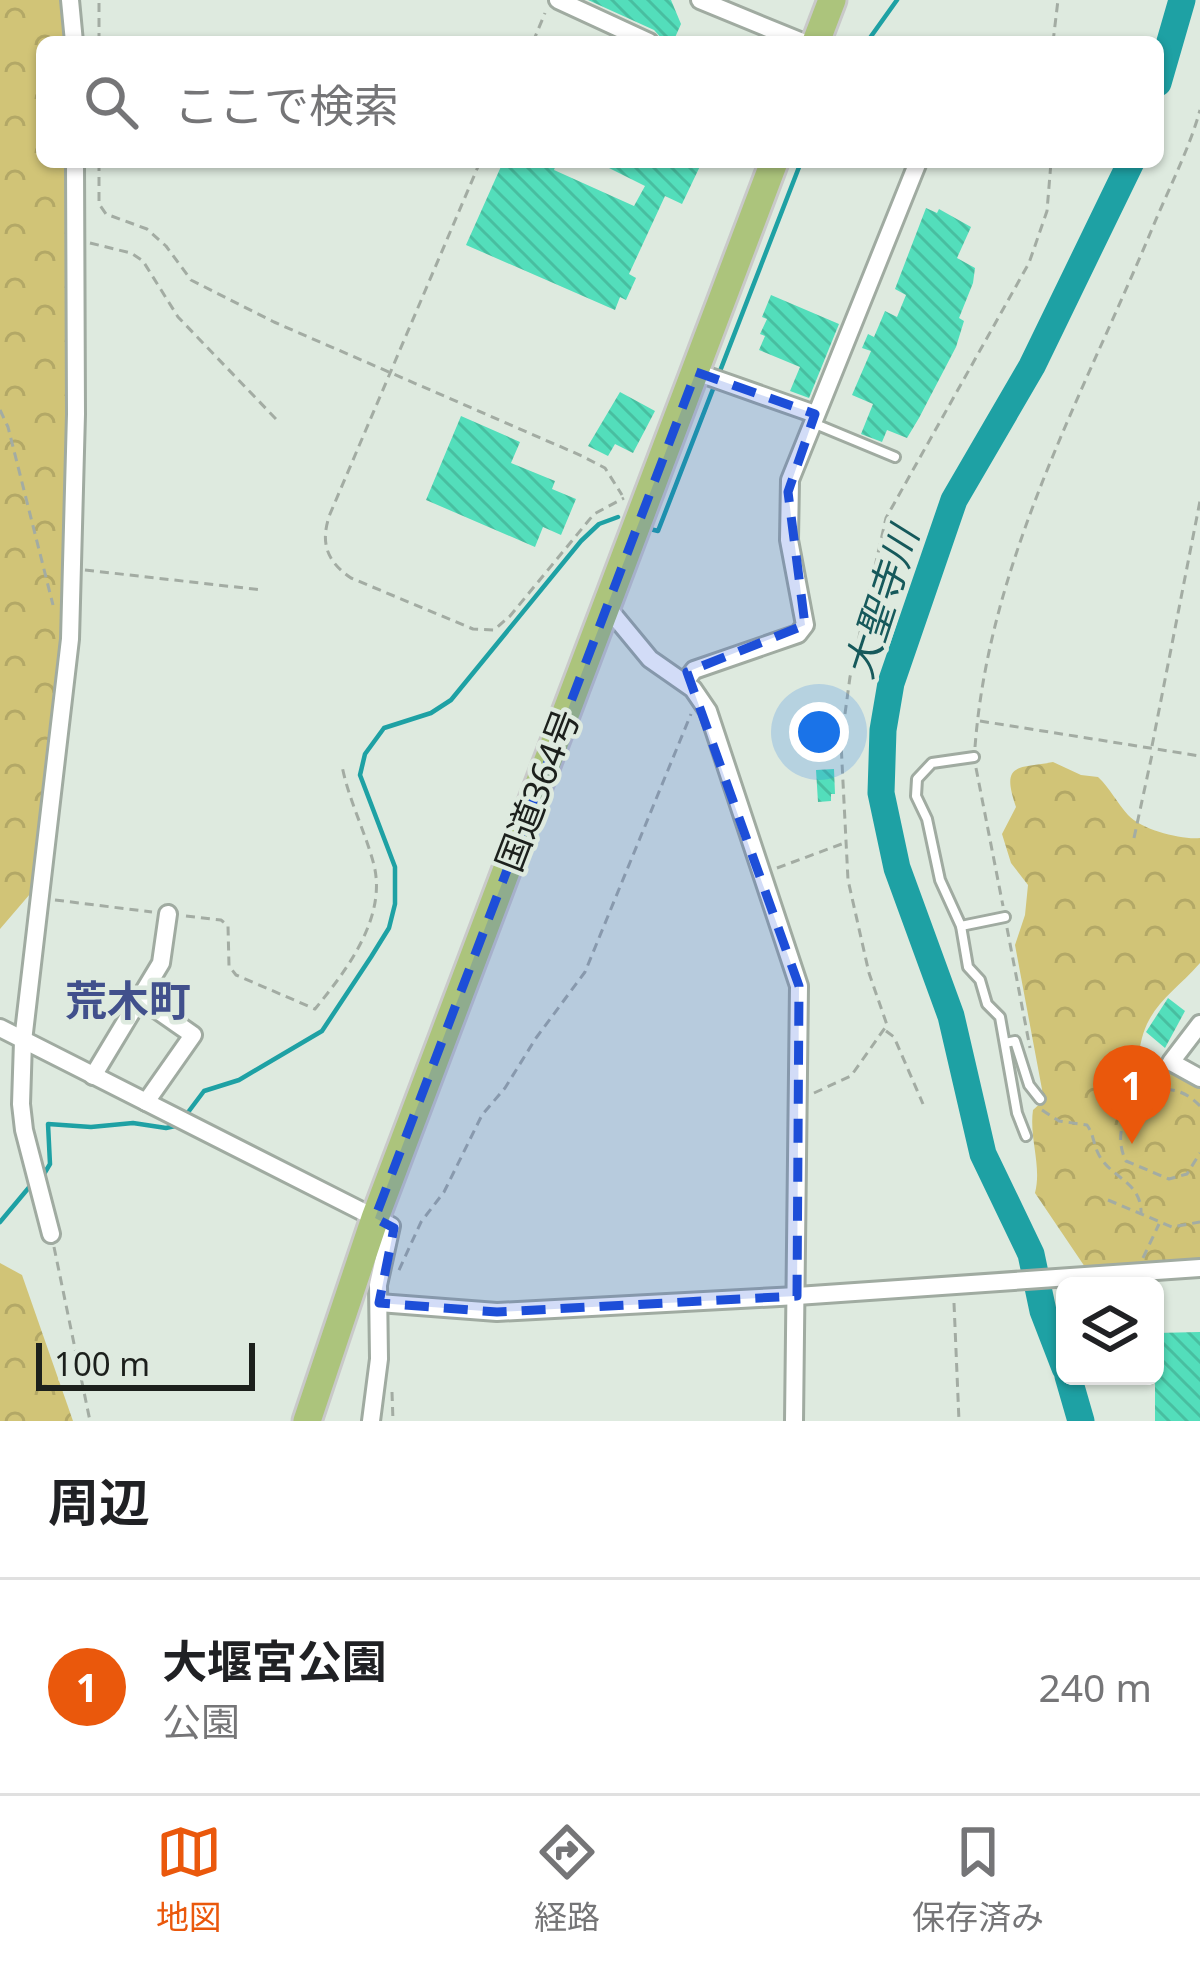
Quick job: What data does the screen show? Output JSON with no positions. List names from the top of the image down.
{
  "streets": {
    "highway": ["国道364号"]
  },
  "districts": ["荒木町"],
  "water": ["大聖寺川"],
  "scale_bar": "100 m",
  "page": {
    "search": "ここで検索",
    "pins": "1",
    "scale": "100 m",
    "heading": "周辺",
    "list": [
      {
        "mark": "1",
        "name": "大堰宮公園",
        "note": "公園",
        "value": "240 m"
      }
    ],
    "nav": ["地図", "経路", "保存済み"]
  }
}
